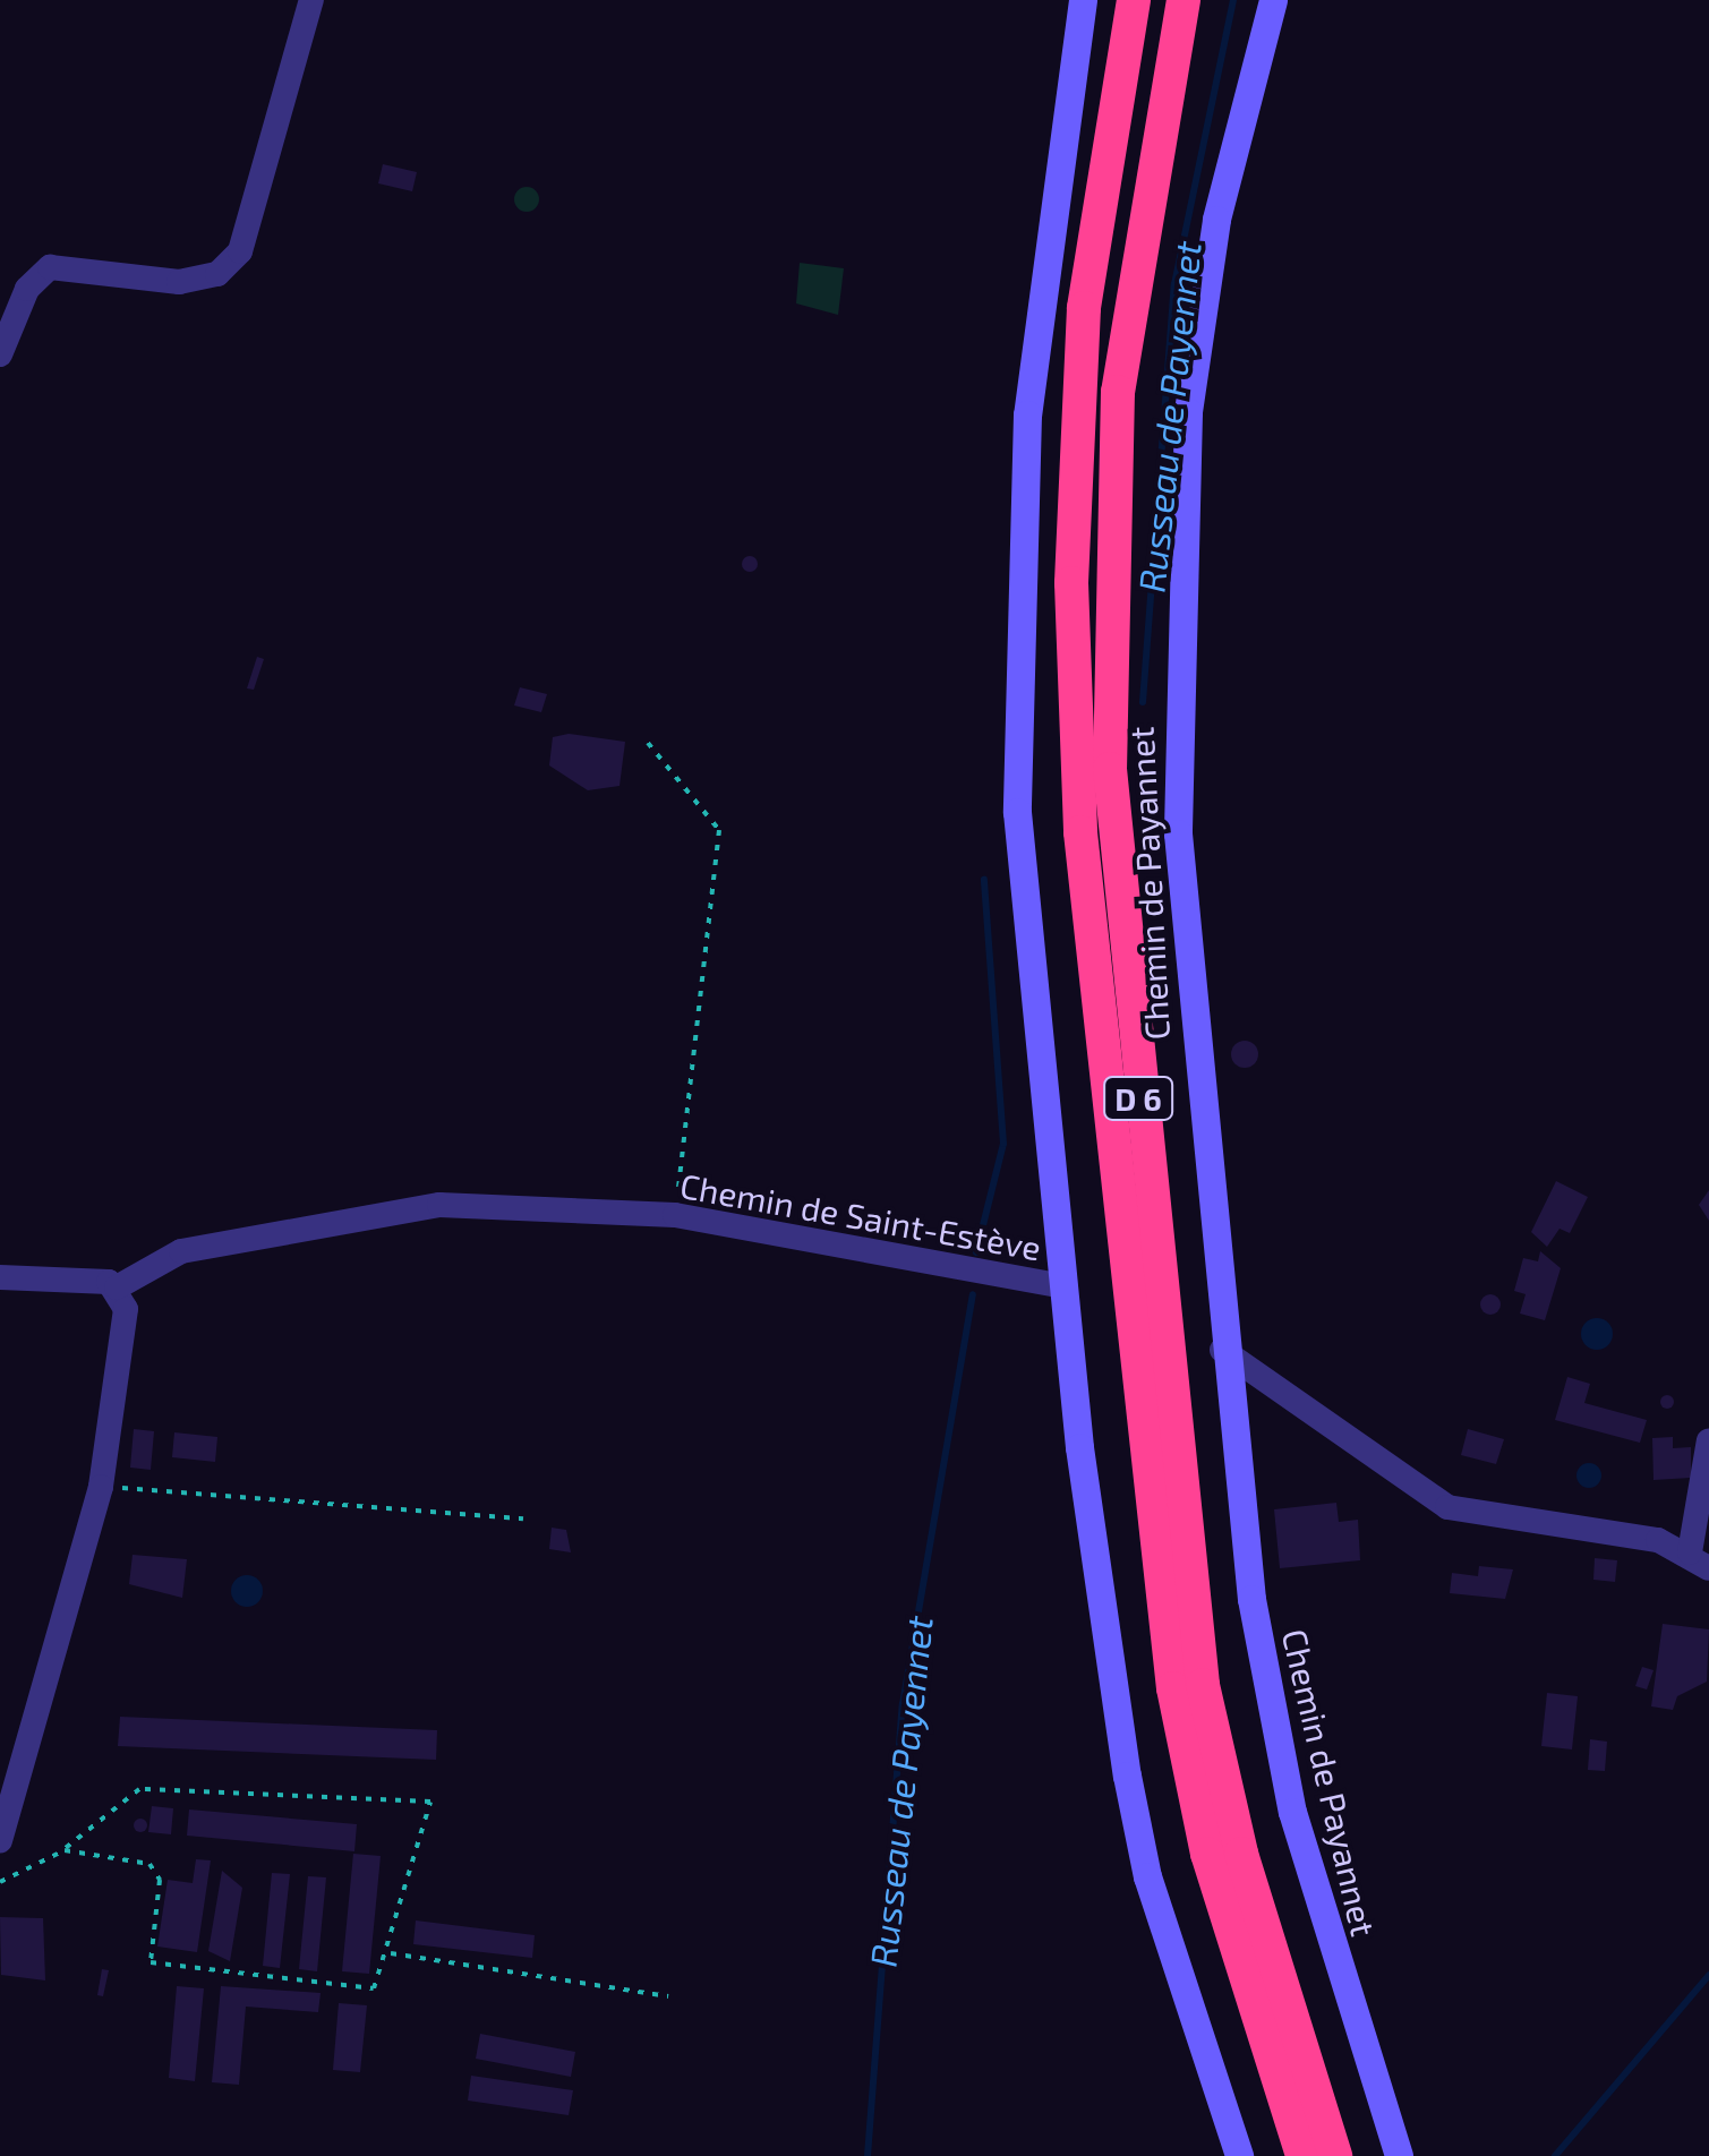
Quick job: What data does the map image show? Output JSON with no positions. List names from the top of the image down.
{
  "streets": {
    "highway": ["D 6"],
    "street": ["Chemin de Payannet", "Chemin de Saint-Estève"]
  },
  "water": ["Russeau de Payennet"]
}
